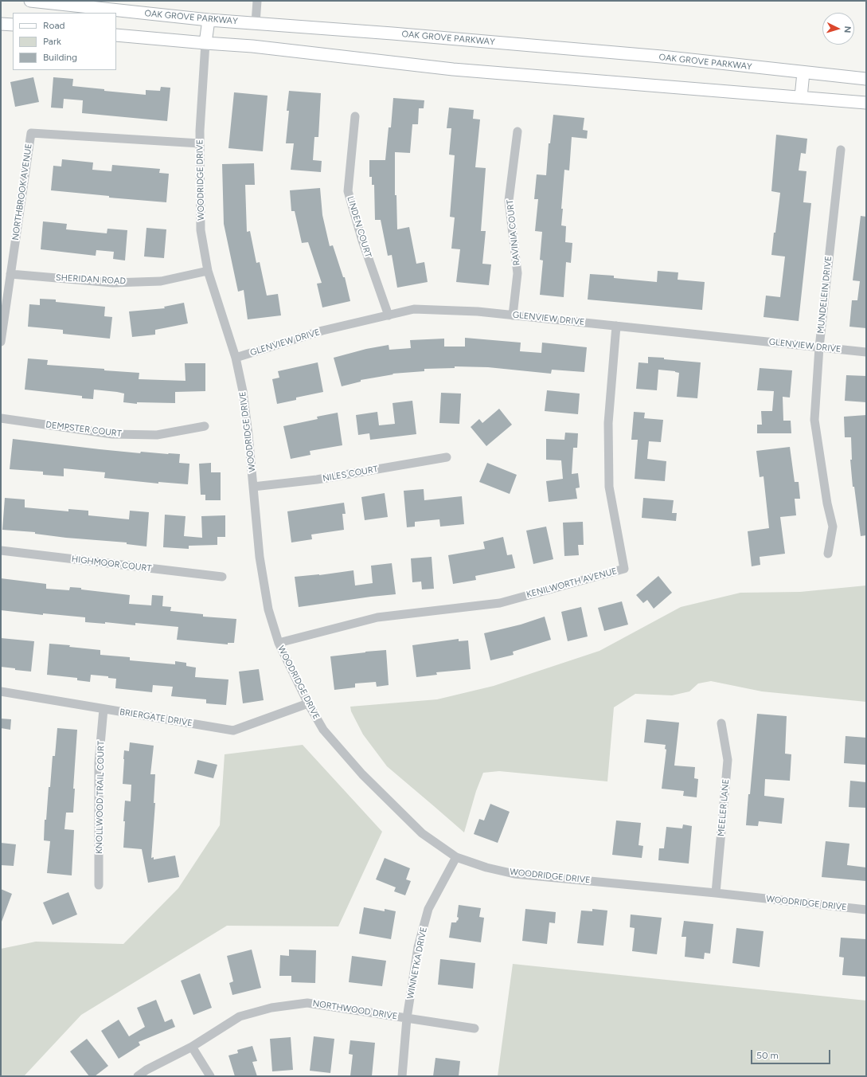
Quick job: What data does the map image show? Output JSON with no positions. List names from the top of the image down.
{
  "streets": {
    "main road": ["OAK GROVE PARKWAY"],
    "street": [
      "WOODRIDGE DRIVE",
      "NORTHBROOK AVENUE",
      "LINDEN COURT",
      "RAVINIA COURT",
      "SHERIDAN ROAD",
      "MUNDELEIN DRIVE",
      "GLENVIEW DRIVE",
      "DEMPSTER COURT",
      "NILES COURT",
      "HIGHMOOR COURT",
      "KENILWORTH AVENUE",
      "BRIERGATE DRIVE",
      "KNOLLWOOD TRAIL COURT",
      "MEELER LANE",
      "WINNETKA DRIVE",
      "NORTHWOOD DRIVE"
    ]
  },
  "crossings": [
    ["WOODRIDGE DRIVE", "NORTHBROOK AVENUE"],
    ["WOODRIDGE DRIVE", "SHERIDAN ROAD"],
    ["WOODRIDGE DRIVE", "GLENVIEW DRIVE"],
    ["WOODRIDGE DRIVE", "NILES COURT"],
    ["WOODRIDGE DRIVE", "KENILWORTH AVENUE"],
    ["WOODRIDGE DRIVE", "BRIERGATE DRIVE"],
    ["WOODRIDGE DRIVE", "MEELER LANE"],
    ["WOODRIDGE DRIVE", "WINNETKA DRIVE"],
    ["NORTHBROOK AVENUE", "SHERIDAN ROAD"],
    ["LINDEN COURT", "GLENVIEW DRIVE"],
    ["RAVINIA COURT", "GLENVIEW DRIVE"],
    ["MUNDELEIN DRIVE", "GLENVIEW DRIVE"],
    ["GLENVIEW DRIVE", "KENILWORTH AVENUE"],
    ["BRIERGATE DRIVE", "KNOLLWOOD TRAIL COURT"],
    ["WINNETKA DRIVE", "NORTHWOOD DRIVE"]
  ],
  "legend": ["Road", "Park", "Building"],
  "scale_bar": "50 m",
  "north": "right"
}
